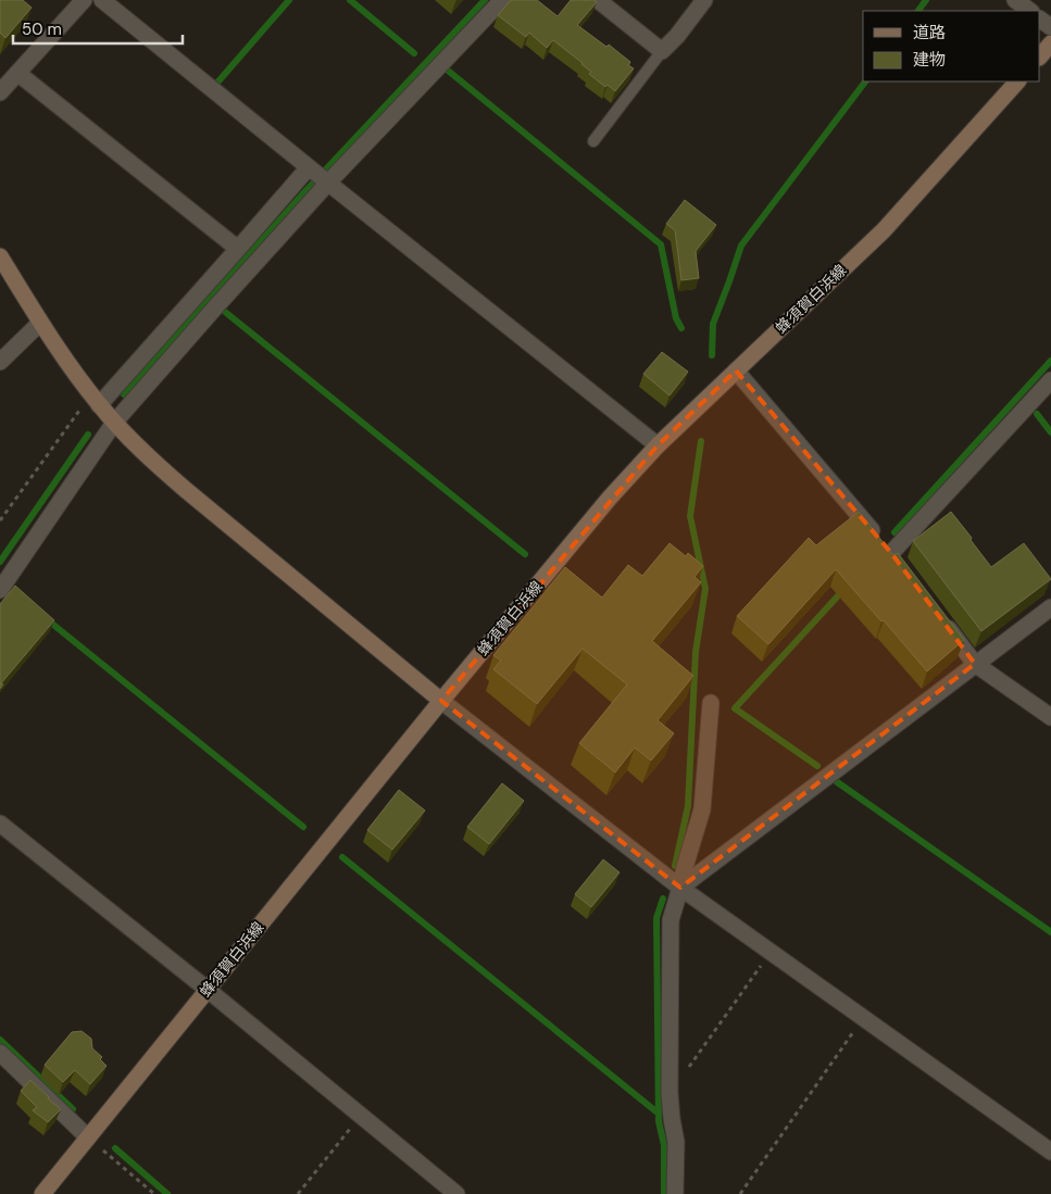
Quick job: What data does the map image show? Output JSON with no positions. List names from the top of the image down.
{
  "streets": {
    "main road": ["蜂須賀白浜線"]
  },
  "legend": ["道路", "建物"],
  "scale_bar": "50 m"
}
